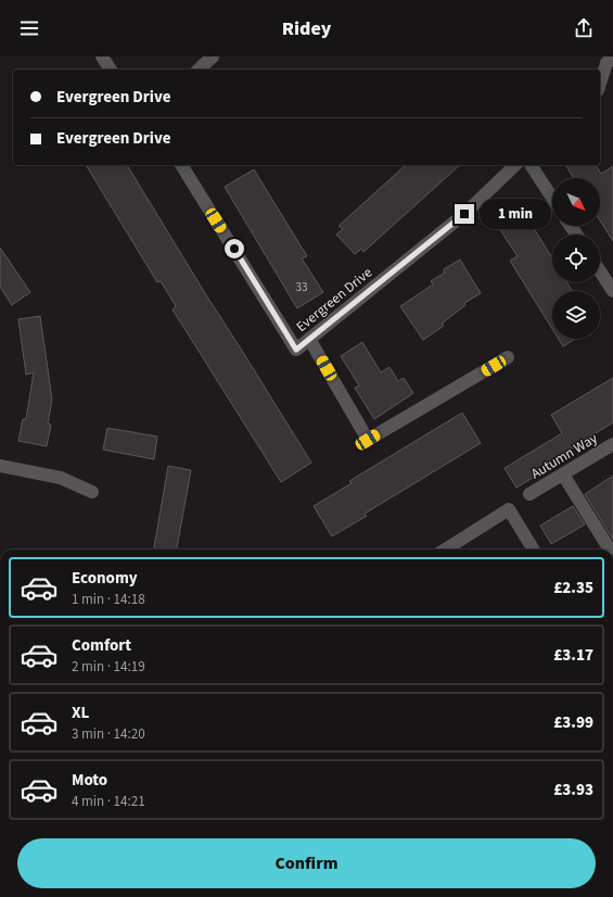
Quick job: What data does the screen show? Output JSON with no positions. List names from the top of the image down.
{
  "streets": {
    "street": ["Evergreen Drive", "Autumn Way"]
  },
  "house_numbers": ["33"],
  "north": "bottom right",
  "page": {
    "header": "Ridey",
    "banner": ["Evergreen Drive", "Evergreen Drive"],
    "bubble": "1 min",
    "list": [
      {
        "name": "Economy",
        "note": "1 min · 14:18",
        "value": "£2.35"
      },
      {
        "name": "Comfort",
        "note": "2 min · 14:19",
        "value": "£3.17"
      },
      {
        "name": "XL",
        "note": "3 min · 14:20",
        "value": "£3.99"
      },
      {
        "name": "Moto",
        "note": "4 min · 14:21",
        "value": "£3.93"
      }
    ],
    "buttons": "Confirm"
  }
}
